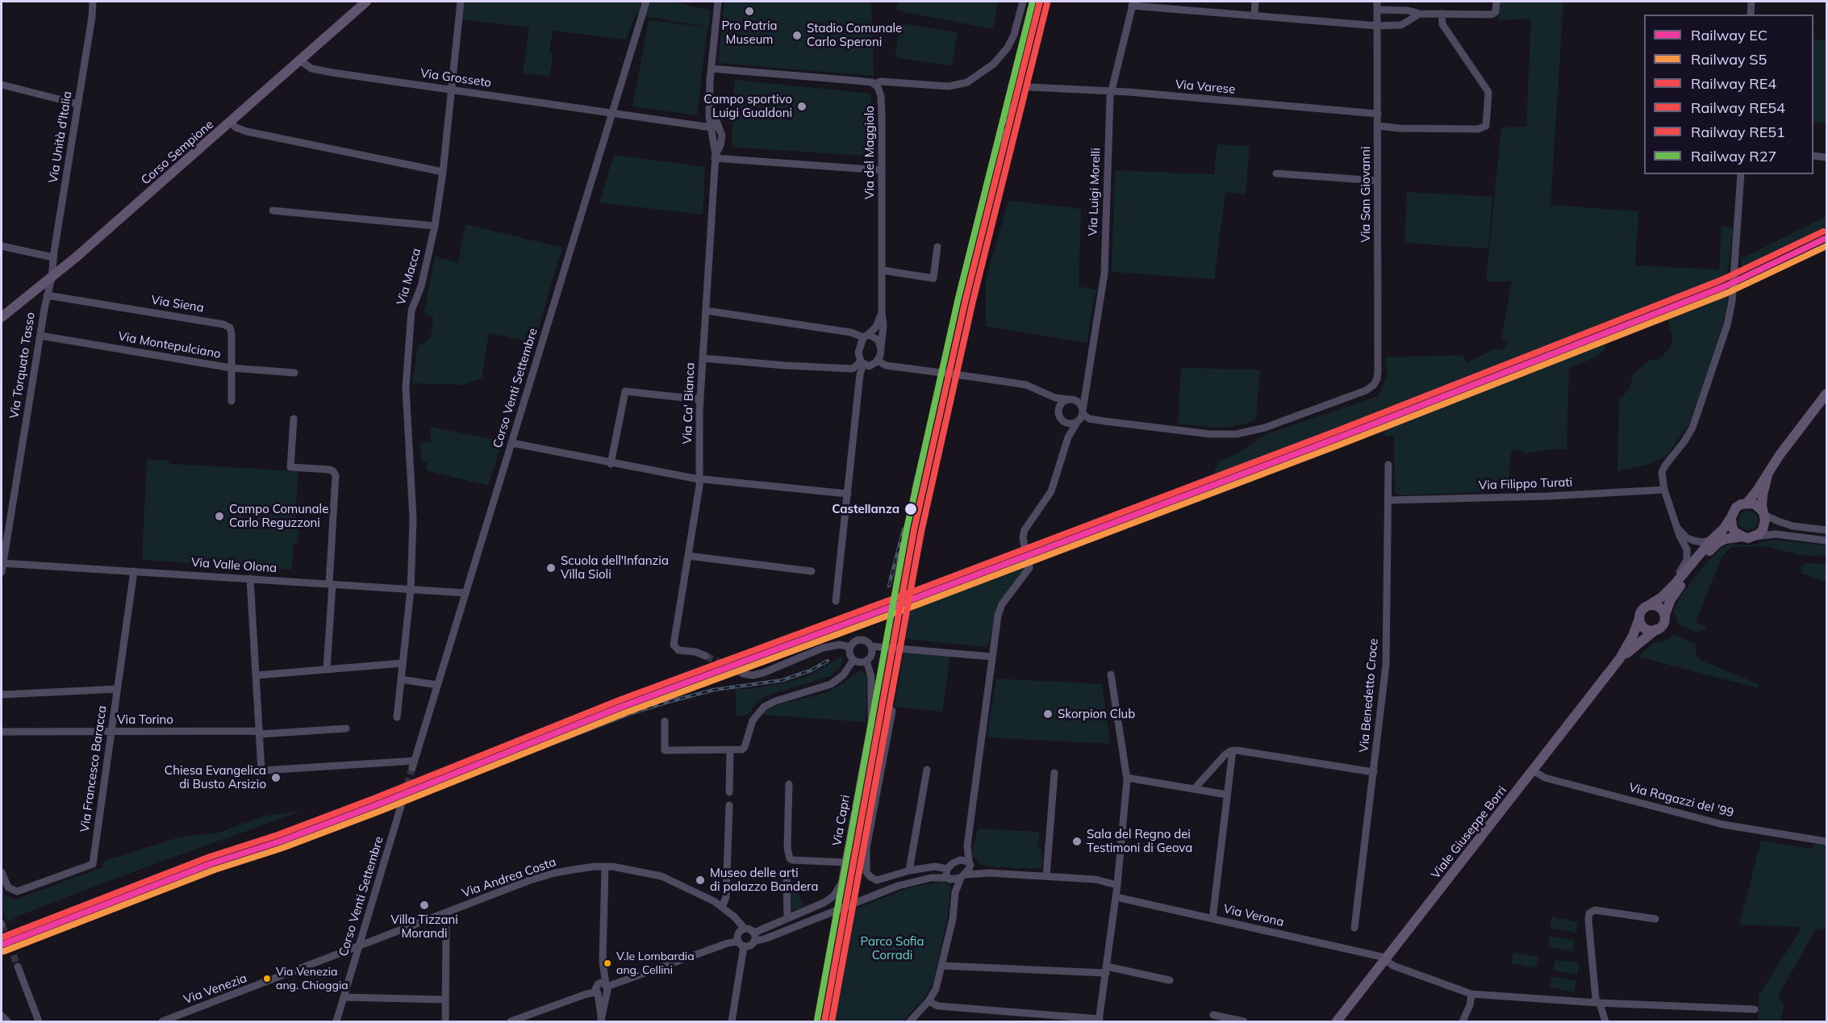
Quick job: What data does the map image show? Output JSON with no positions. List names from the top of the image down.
{
  "streets": {
    "main road": ["Corso Sempione", "Viale Giuseppe Borri"],
    "street": [
      "Via Grosseto",
      "Via Varese",
      "Via Unità d'Italia",
      "Via del Maggiolo",
      "Via Luigi Morelli",
      "Via San Giovanni",
      "Via Macca",
      "Via Siena",
      "Via Montepulciano",
      "Via Torquato Tasso",
      "Corso Venti Settembre",
      "Via Ca' Bianca",
      "Via Filippo Turati",
      "Via Valle Olona",
      "Via Benedetto Croce",
      "Via Torino",
      "Via Francesco Baracca",
      "Via Ragazzi del '99",
      "Via Capri",
      "Via Andrea Costa",
      "Via Verona",
      "Via Venezia"
    ]
  },
  "crossings": [
    ["Via Grosseto", "Corso Sempione"],
    ["Via Grosseto", "Via Macca"],
    ["Via Grosseto", "Corso Venti Settembre"],
    ["Via Grosseto", "Via Ca' Bianca"],
    ["Via Varese", "Via Luigi Morelli"],
    ["Via Varese", "Via San Giovanni"],
    ["Via Unità d'Italia", "Corso Sempione"],
    ["Via Unità d'Italia", "Via Torquato Tasso"],
    ["Corso Sempione", "Via Torquato Tasso"],
    ["Via Luigi Morelli", "Via San Giovanni"],
    ["Via Macca", "Via Valle Olona"],
    ["Via Siena", "Via Montepulciano"],
    ["Via Siena", "Via Torquato Tasso"],
    ["Via Montepulciano", "Via Torquato Tasso"],
    ["Via Torquato Tasso", "Via Valle Olona"],
    ["Corso Venti Settembre", "Via Valle Olona"],
    ["Corso Venti Settembre", "Via Torino"],
    ["Corso Venti Settembre", "Via Andrea Costa"],
    ["Corso Venti Settembre", "Via Venezia"],
    ["Via Filippo Turati", "Via Benedetto Croce"],
    ["Via Valle Olona", "Via Francesco Baracca"],
    ["Via Torino", "Via Francesco Baracca"],
    ["Via Ragazzi del '99", "Viale Giuseppe Borri"],
    ["Via Capri", "Via Andrea Costa"],
    ["Viale Giuseppe Borri", "Via Verona"],
    ["Via Andrea Costa", "Via Venezia"]
  ],
  "parks": ["Parco Sofia Corradi"],
  "places": [
    "Pro Patria Museum",
    "Stadio Comunale Carlo Speroni",
    "Campo sportivo Luigi Gualdoni",
    "Castellanza",
    "Campo Comunale Carlo Reguzzoni",
    "Scuola dell'Infanzia Villa Sioli",
    "Skorpion Club",
    "Chiesa Evangelica di Busto Arsizio",
    "Sala del Regno dei Testimoni di Geova",
    "Museo delle arti di palazzo Bandera",
    "Villa Tizzani Morandi",
    "V.le Lombardia ang. Cellini",
    "Via Venezia ang. Chioggia"
  ],
  "lines": [
    "rail line RE54",
    "rail line R27",
    "rail line RE51",
    "rail line RE4",
    "rail line EC",
    "rail line S5"
  ],
  "legend": [
    "Railway EC",
    "Railway S5",
    "Railway RE4",
    "Railway RE54",
    "Railway RE51",
    "Railway R27"
  ]
}
